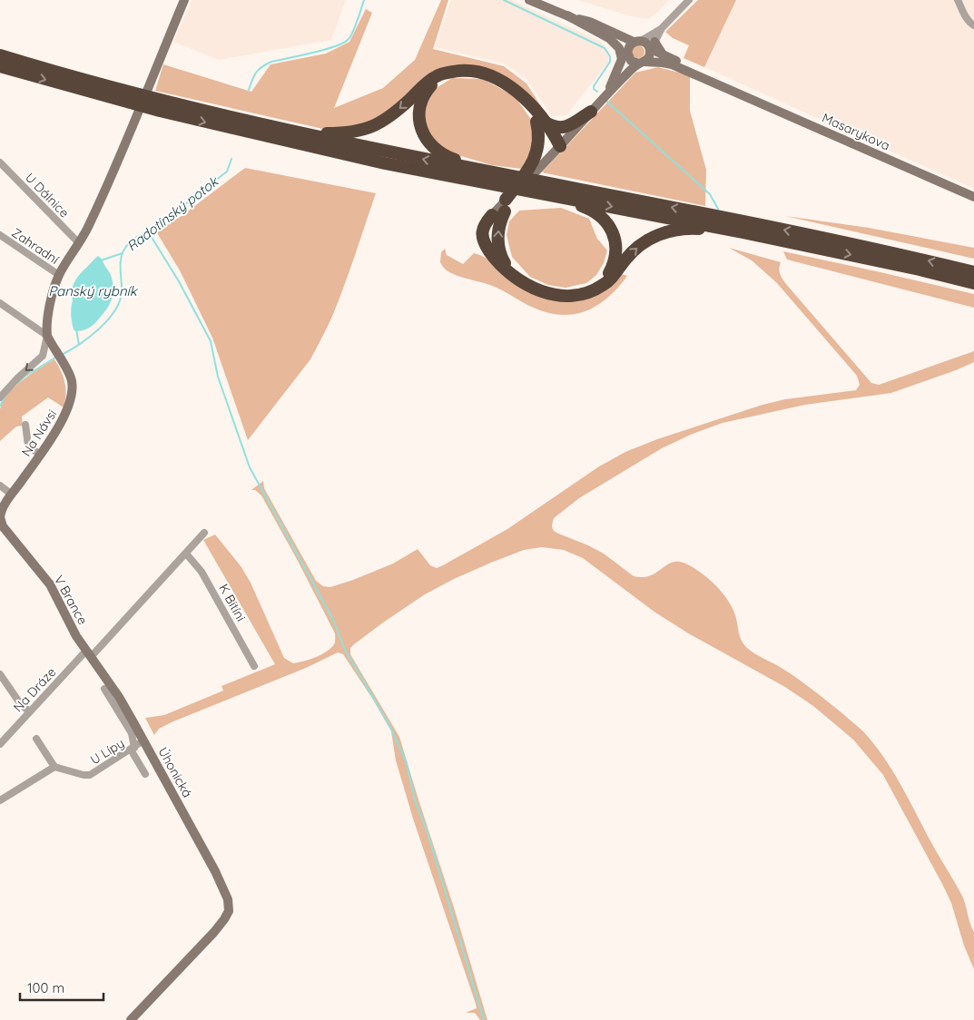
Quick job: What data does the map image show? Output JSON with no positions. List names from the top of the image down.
{
  "streets": {
    "main road": [
      "Masarykova",
      "Na Návsi",
      "V Brance",
      "Úhonická"
    ],
    "street": [
      "U Dálnice",
      "Zahradní",
      "K Bitíni",
      "Na Dráze",
      "U Lípy"
    ]
  },
  "crossings": [
    ["Na Návsi", "V Brance"],
    ["V Brance", "Na Dráze"],
    ["V Brance", "Úhonická"],
    ["K Bitíni", "Na Dráze"],
    ["Na Dráze", "Úhonická"],
    ["U Lípy", "Úhonická"]
  ],
  "water": ["Radotínský potok", "Panský rybník"],
  "scale_bar": "100 m"
}
